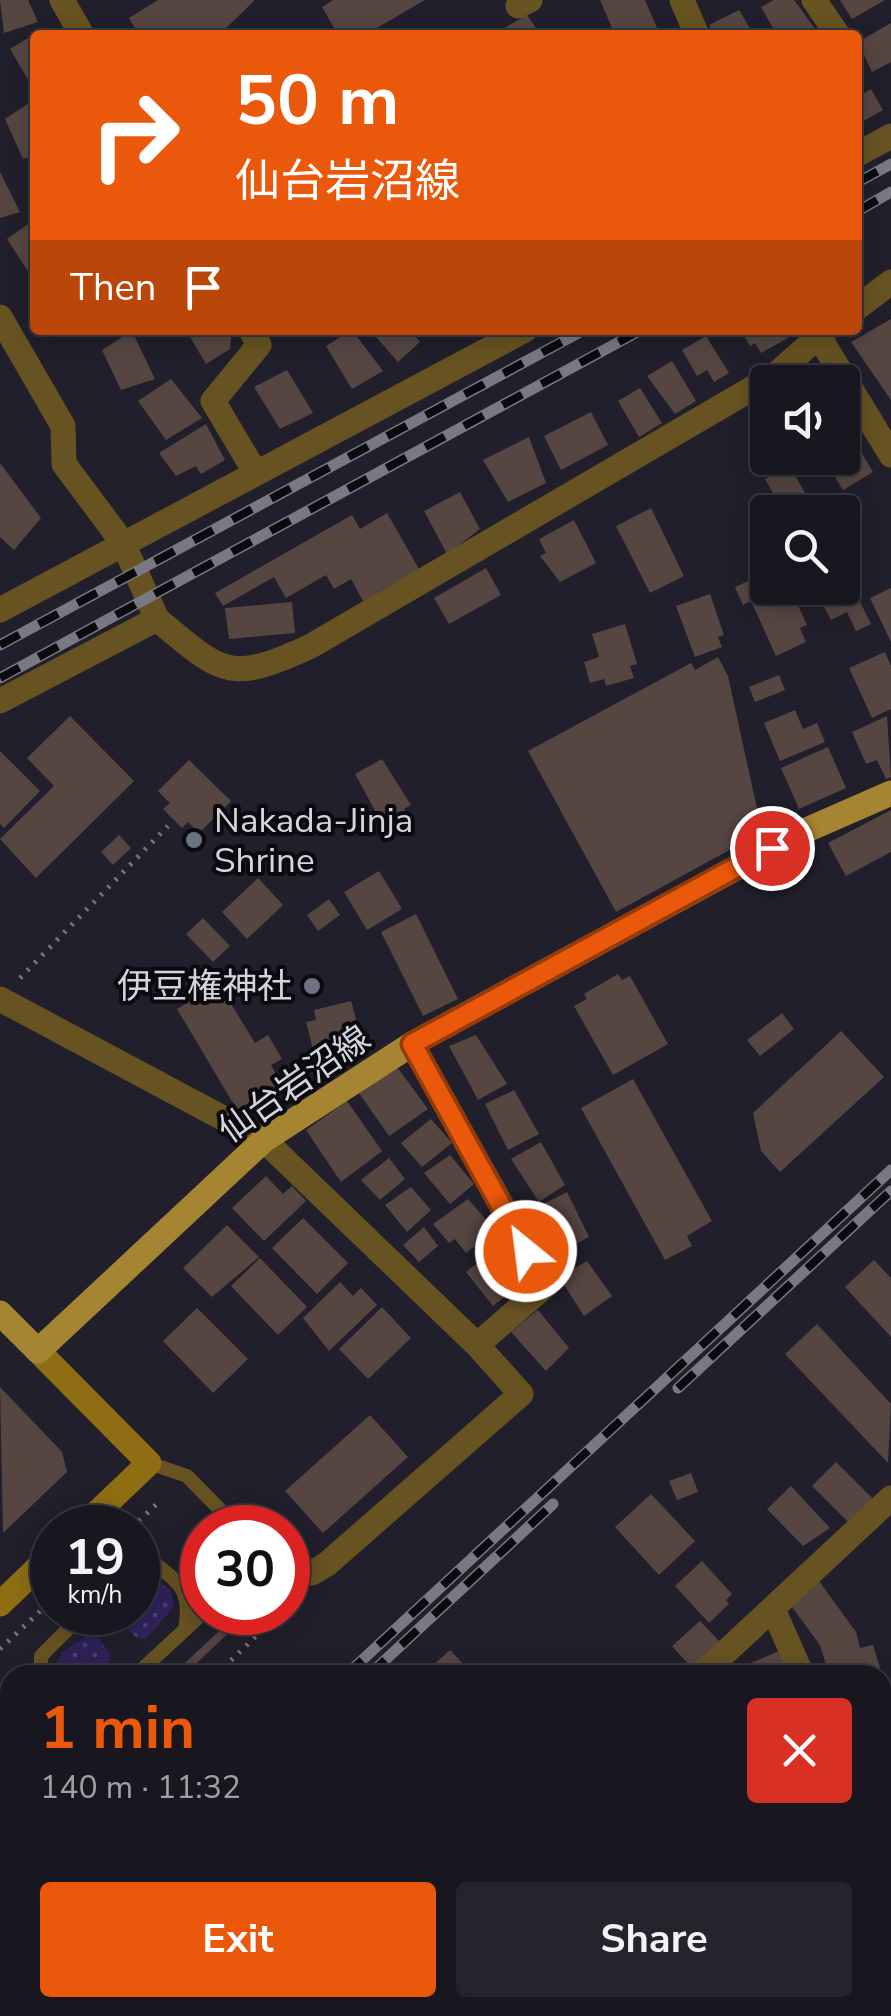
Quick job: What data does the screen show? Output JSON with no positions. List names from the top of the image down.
{
  "streets": {
    "main road": ["仙台岩沼線"]
  },
  "places": ["Nakada-Jinja Shrine", "伊豆権神社"],
  "page": {
    "turn": ["50 m", "仙台岩沼線"],
    "then": "Then",
    "speed": "19 km/h",
    "limit": "30",
    "heading": ["1 min", "140 m · 11:32"],
    "buttons": ["Exit", "Share"]
  }
}
